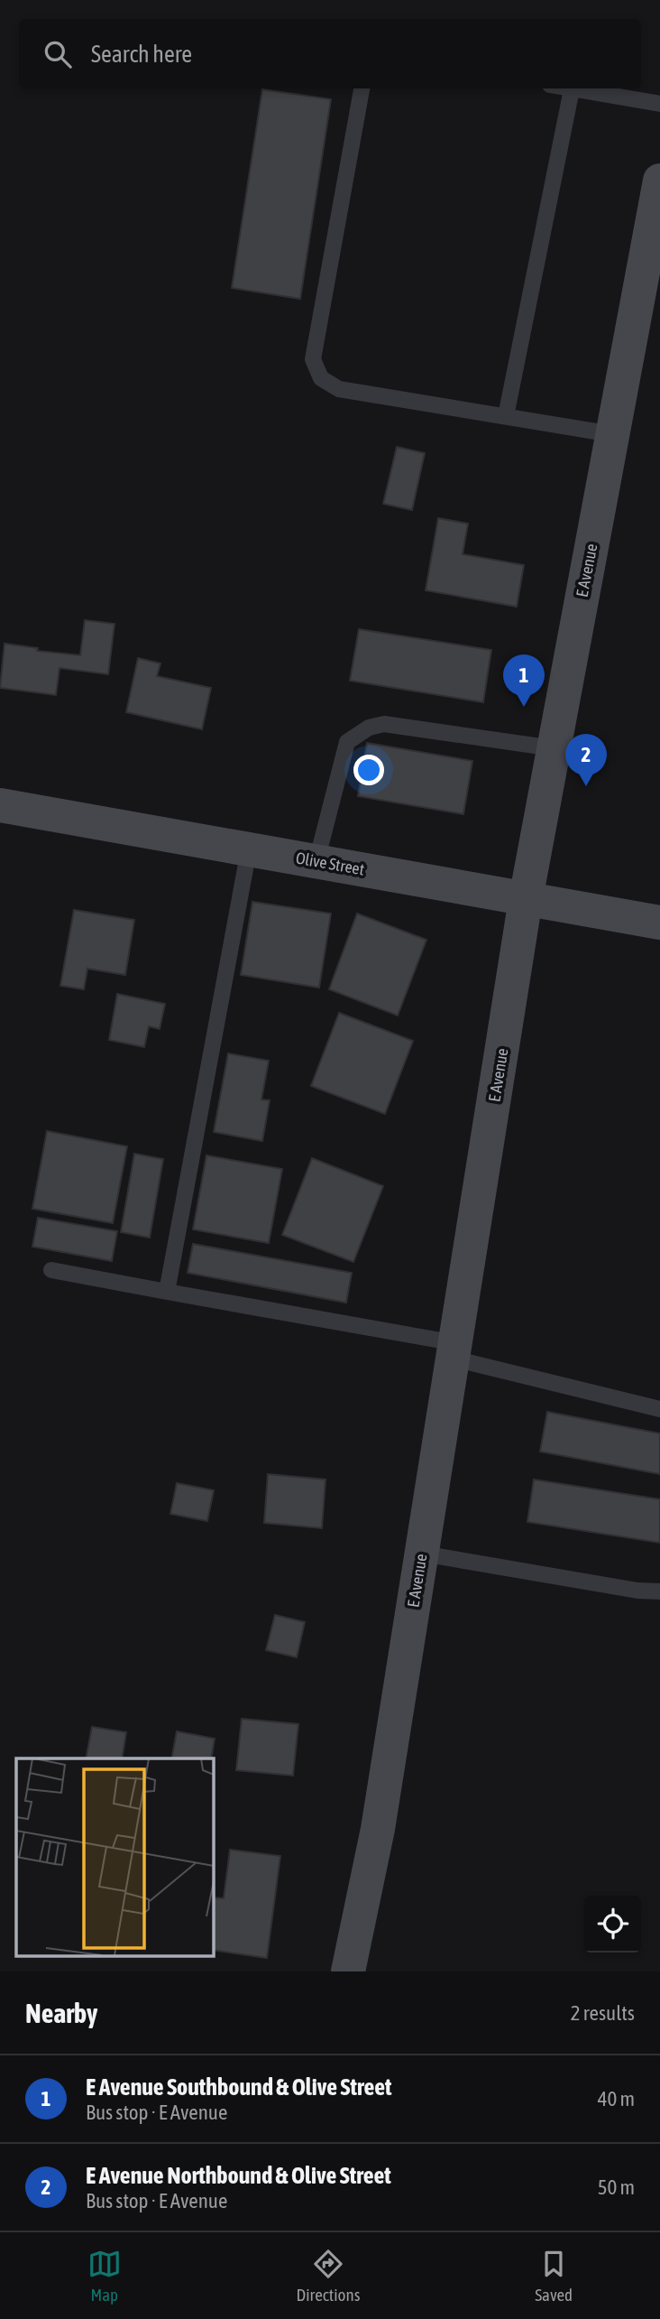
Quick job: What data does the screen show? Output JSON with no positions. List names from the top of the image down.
{
  "streets": {
    "street": ["E Avenue", "Olive Street"]
  },
  "crossings": [
    ["E Avenue", "Olive Street"]
  ],
  "page": {
    "search": "Search here",
    "pins": ["1", "2"],
    "heading": ["Nearby", "2 results"],
    "list": [
      {
        "mark": "1",
        "name": "E Avenue Southbound & Olive Street",
        "note": "Bus stop · E Avenue",
        "value": "40 m"
      },
      {
        "mark": "2",
        "name": "E Avenue Northbound & Olive Street",
        "note": "Bus stop · E Avenue",
        "value": "50 m"
      }
    ],
    "nav": ["Map", "Directions", "Saved"]
  }
}
